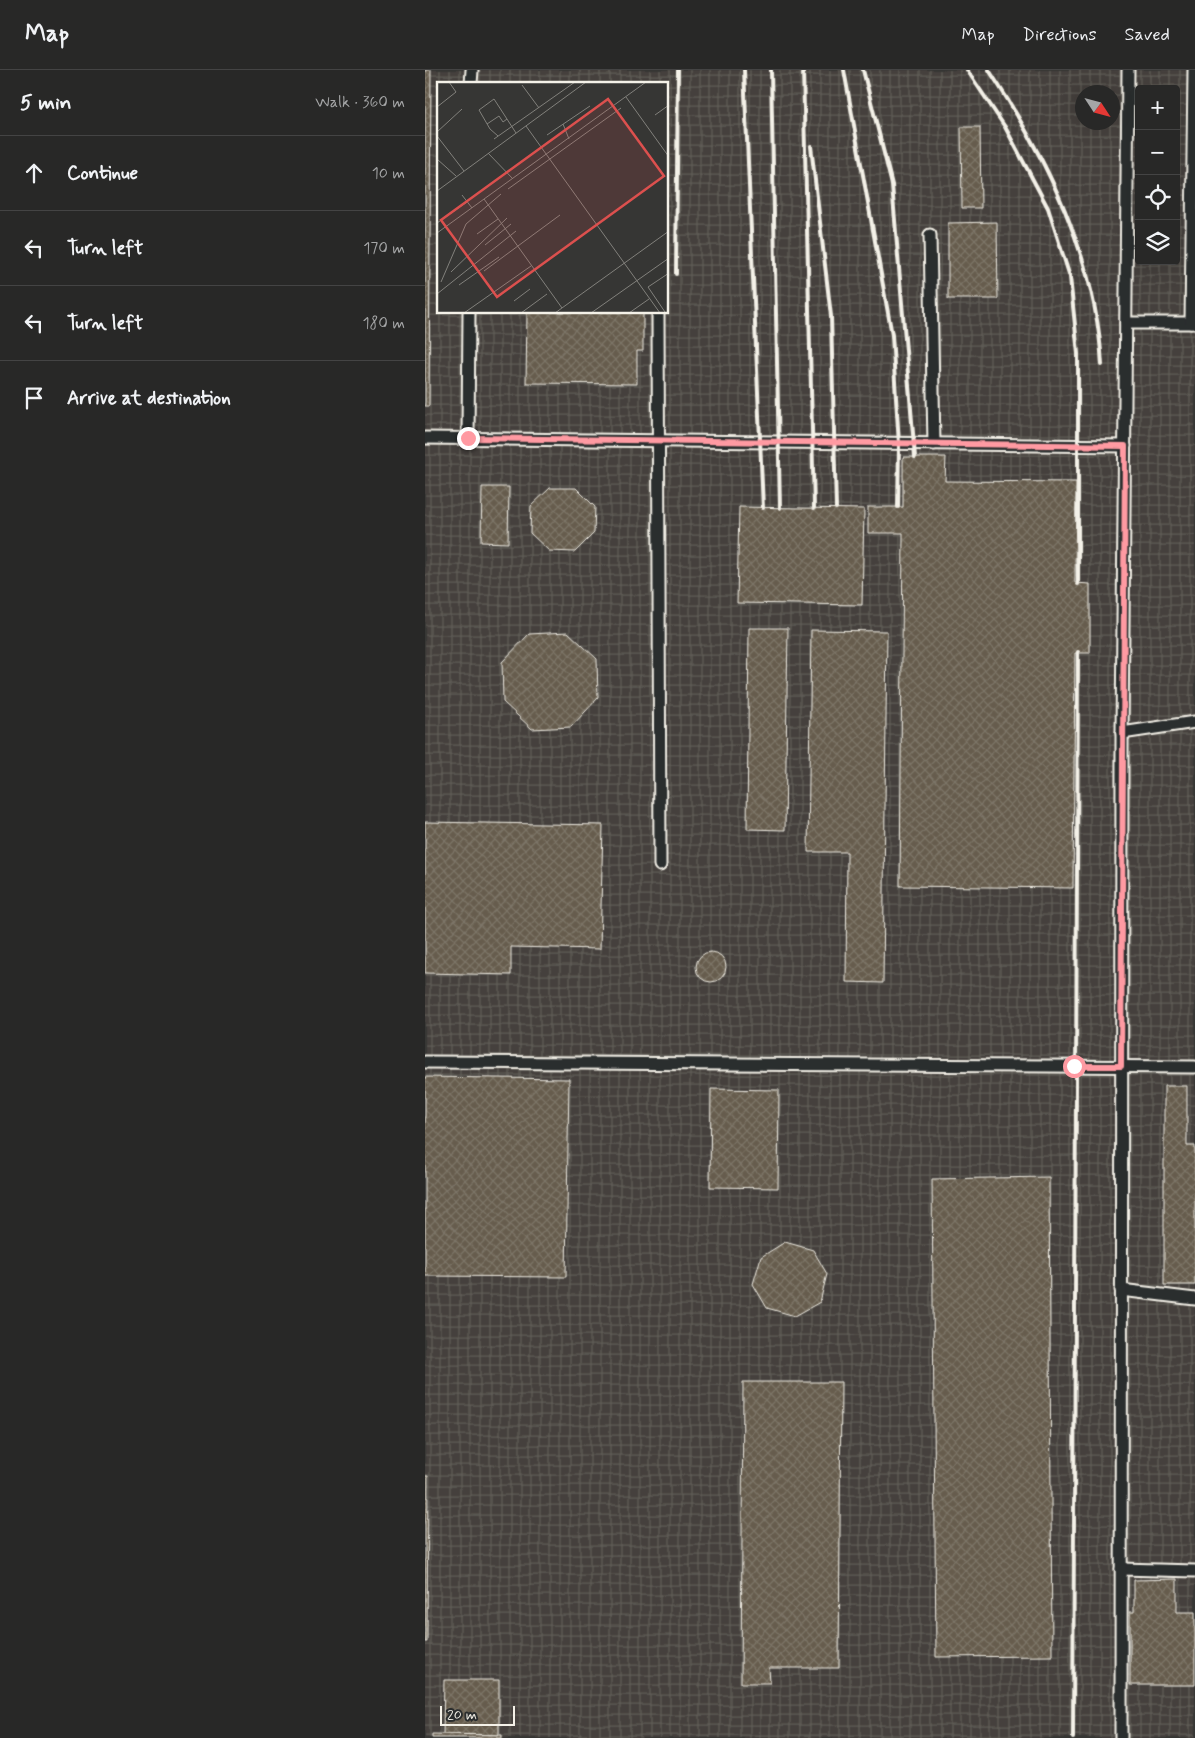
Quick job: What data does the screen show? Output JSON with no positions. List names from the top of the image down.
{
  "scale_bar": "20 m",
  "north": "bottom right",
  "page": {
    "header": "Map",
    "nav": ["Map", "Directions", "Saved"],
    "heading": ["5 min", "Walk · 360 m"],
    "map_buttons": ["+", "−"],
    "list": [
      ["Continue", "10 m"],
      ["Turn left", "170 m"],
      ["Turn left", "180 m"],
      "Arrive at destination"
    ],
    "scale": "20 m"
  }
}
